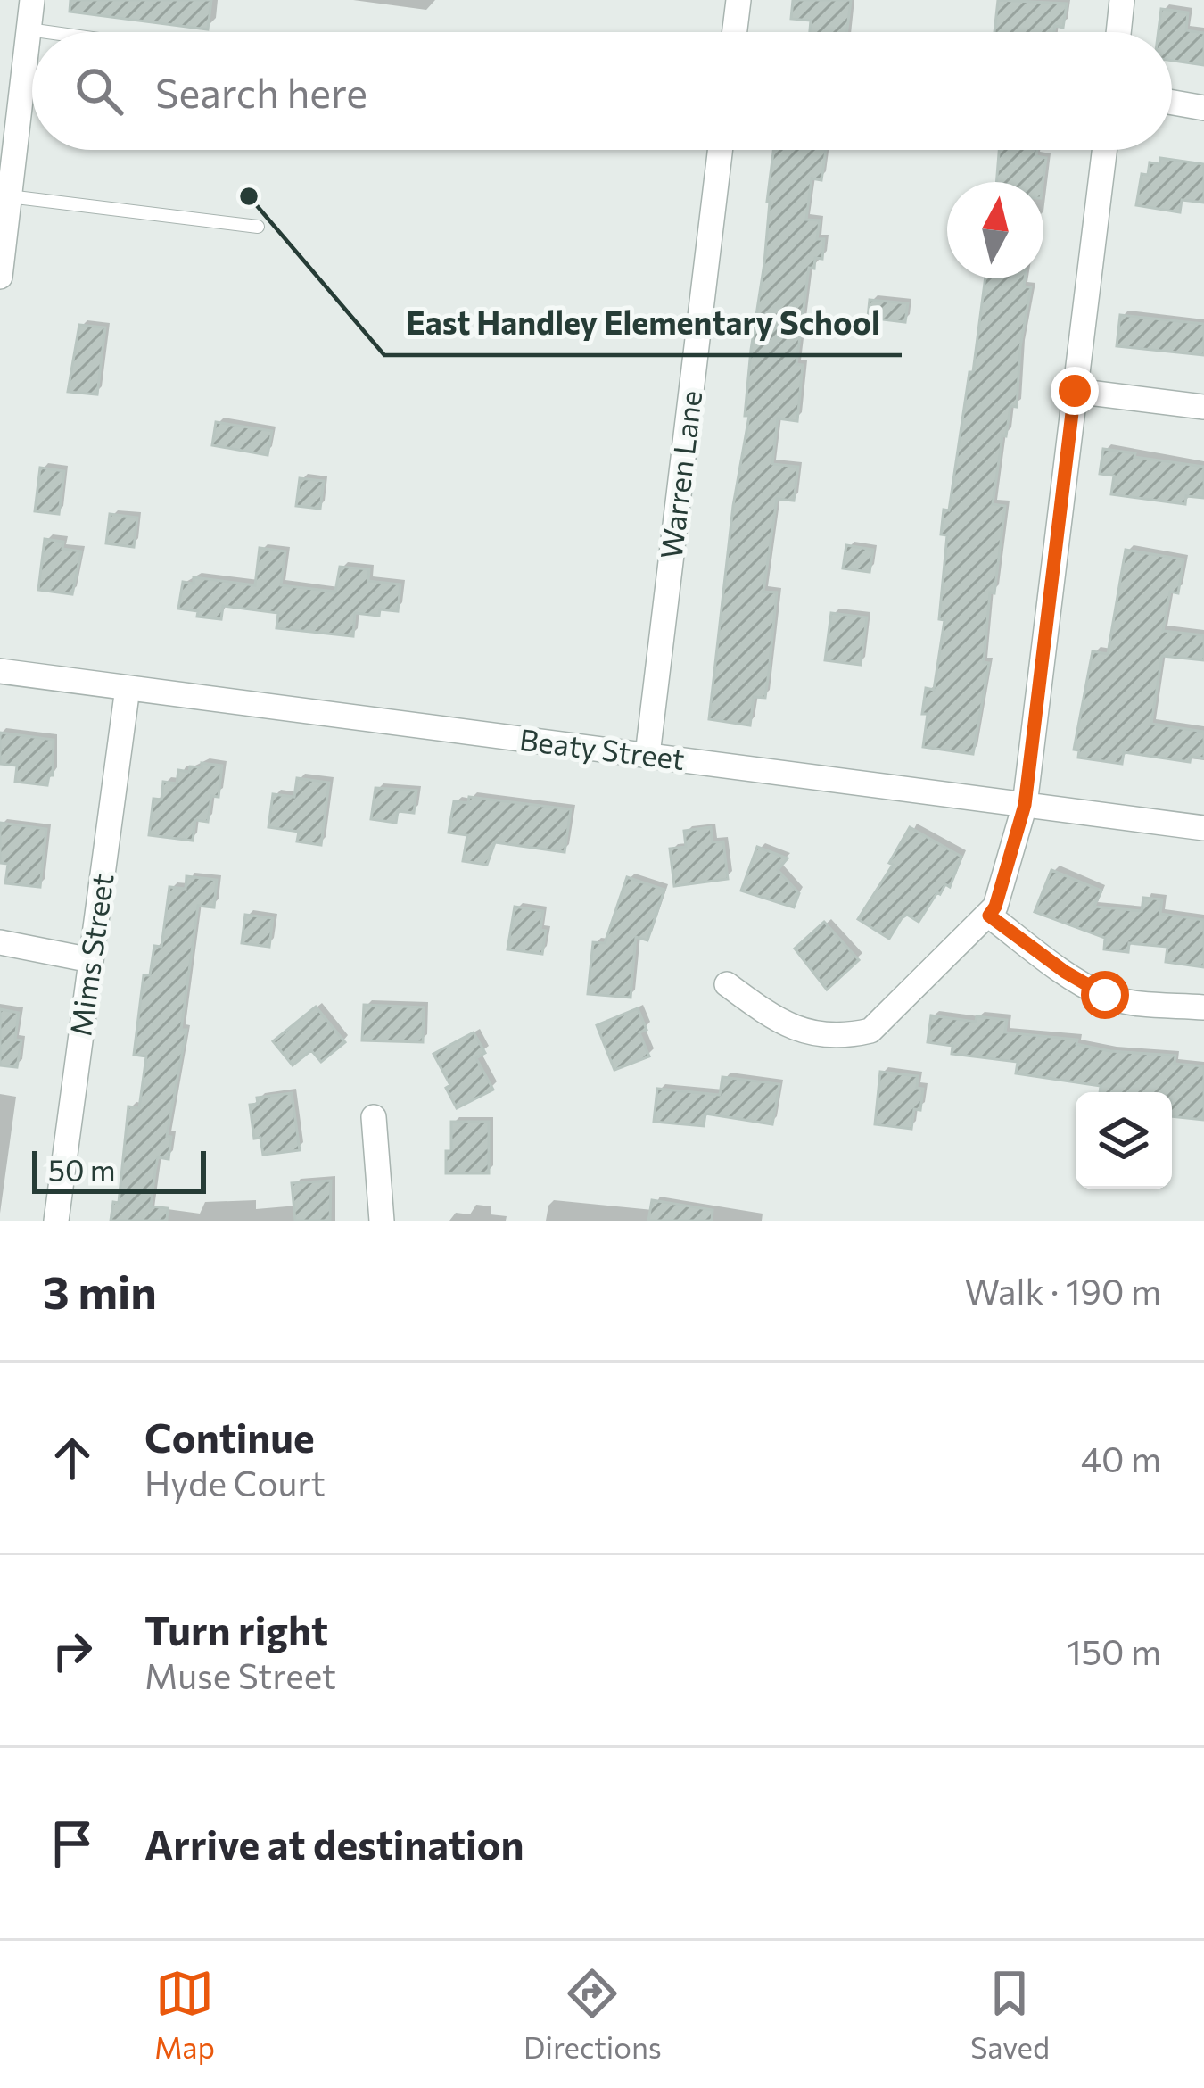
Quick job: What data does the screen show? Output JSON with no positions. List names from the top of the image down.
{
  "streets": {
    "street": ["Warren Lane", "Beaty Street", "Mims Street"]
  },
  "crossings": [
    ["Warren Lane", "Beaty Street"],
    ["Beaty Street", "Mims Street"]
  ],
  "places": ["East Handley Elementary School"],
  "scale_bar": "50 m",
  "north": "top",
  "page": {
    "search": "Search here",
    "scale": "50 m",
    "heading": ["3 min", "Walk · 190 m"],
    "list": [
      ["Continue", "Hyde Court", "40 m"],
      ["Turn right", "Muse Street", "150 m"],
      "Arrive at destination"
    ],
    "nav": ["Map", "Directions", "Saved"]
  }
}
